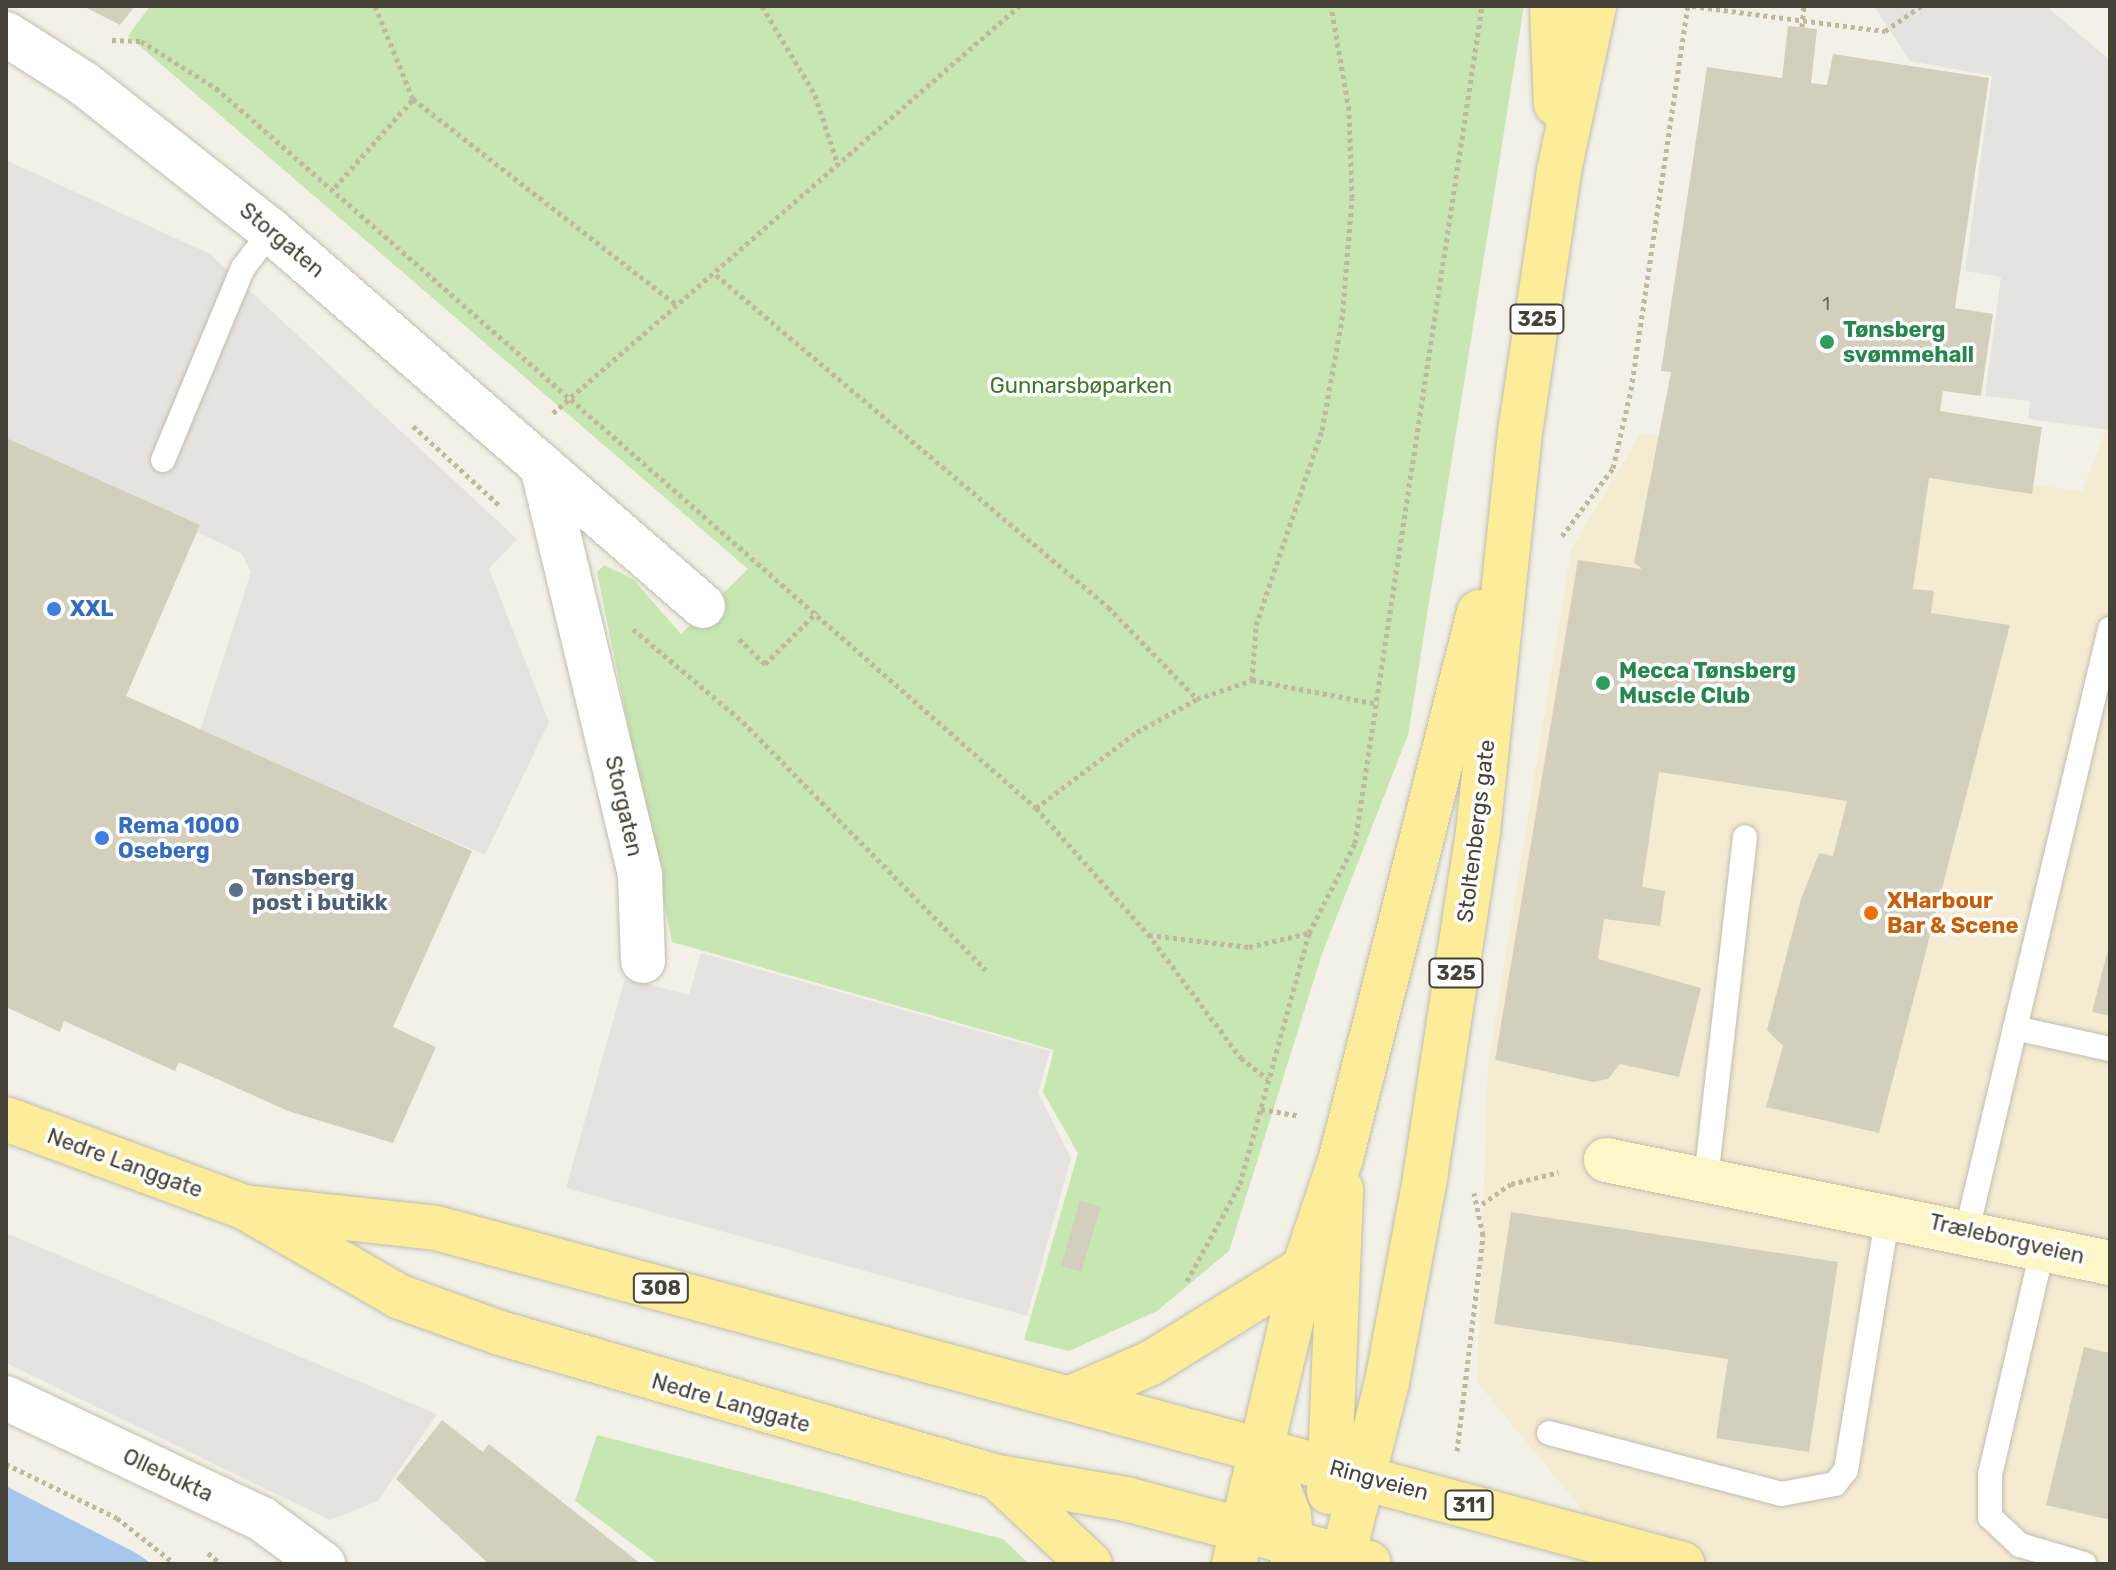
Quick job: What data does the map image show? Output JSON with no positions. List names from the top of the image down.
{
  "streets": {
    "main road": [
      "325",
      "Stoltenbergs gate",
      "Nedre Langgate",
      "308",
      "Ringveien",
      "311"
    ],
    "street": ["Storgaten", "Træleborgveien", "Ollebukta"]
  },
  "crossings": [
    ["325", "Stoltenbergs gate"],
    ["325", "Ringveien"],
    ["Stoltenbergs gate", "Nedre Langgate"],
    ["Stoltenbergs gate", "Ringveien"],
    ["Nedre Langgate", "308"],
    ["Nedre Langgate", "Ringveien"]
  ],
  "parks": ["Gunnarsbøparken"],
  "places": [
    "Tønsberg svømmehall",
    "XXL",
    "Mecca Tønsberg Muscle Club",
    "Rema 1000 Oseberg",
    "Tønsberg post i butikk",
    "XHarbour Bar & Scene"
  ],
  "house_numbers": ["1"]
}
